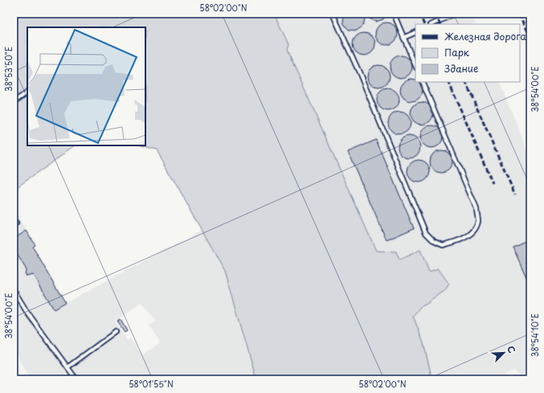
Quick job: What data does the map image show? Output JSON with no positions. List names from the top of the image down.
{
  "legend": ["Железная дорога", "Парк", "Здание"],
  "north": "top right",
  "coordinates": [
    "58°02'00\"N",
    "38°53'50\"E",
    "38°54'00\"E",
    "38°54'10\"E",
    "58°01'55\"N"
  ]
}
